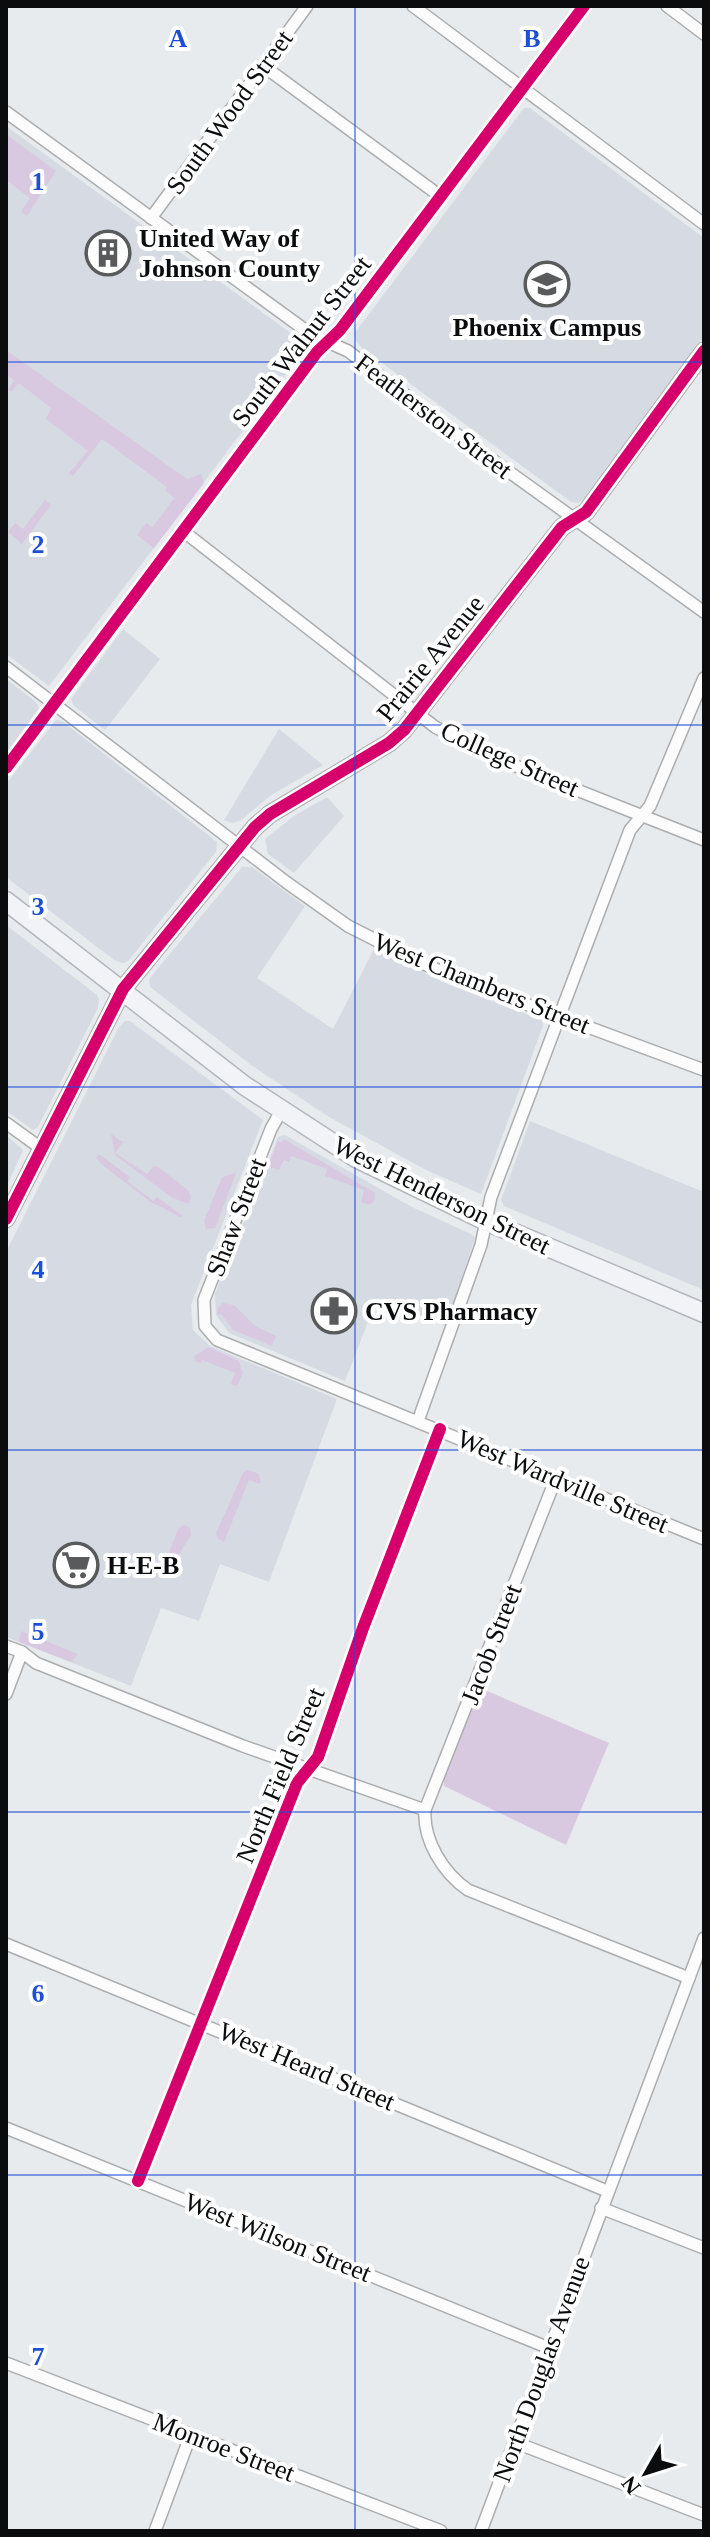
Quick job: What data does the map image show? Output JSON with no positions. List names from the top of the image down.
{
  "streets": {
    "main road": ["West Henderson Street"],
    "street": [
      "South Wood Street",
      "South Walnut Street",
      "Featherston Street",
      "Prairie Avenue",
      "College Street",
      "West Chambers Street",
      "Shaw Street",
      "West Wardville Street",
      "Jacob Street",
      "North Field Street",
      "West Heard Street",
      "West Wilson Street",
      "North Douglas Avenue",
      "Monroe Street"
    ]
  },
  "crossings": [
    ["South Wood Street", "Featherston Street"],
    ["South Walnut Street", "Featherston Street"],
    ["South Walnut Street", "College Street"],
    ["South Walnut Street", "West Chambers Street"],
    ["Featherston Street", "Prairie Avenue"],
    ["Prairie Avenue", "College Street"],
    ["Prairie Avenue", "West Chambers Street"],
    ["Prairie Avenue", "West Henderson Street"],
    ["West Henderson Street", "Shaw Street"],
    ["Shaw Street", "West Wardville Street"],
    ["West Wardville Street", "Jacob Street"],
    ["West Wardville Street", "North Field Street"],
    ["North Field Street", "West Heard Street"],
    ["North Field Street", "West Wilson Street"],
    ["West Heard Street", "North Douglas Avenue"],
    ["West Wilson Street", "North Douglas Avenue"]
  ],
  "places": {
    "building": ["United Way of Johnson County"],
    "school or university": ["Phoenix Campus"],
    "pharmacy": ["CVS Pharmacy"],
    "supermarket": ["H-E-B"]
  },
  "north": "bottom left",
  "grid": {
    "columns": ["A", "B"],
    "rows": [
      "1",
      "2",
      "3",
      "4",
      "5",
      "6",
      "7"
    ]
  }
}
